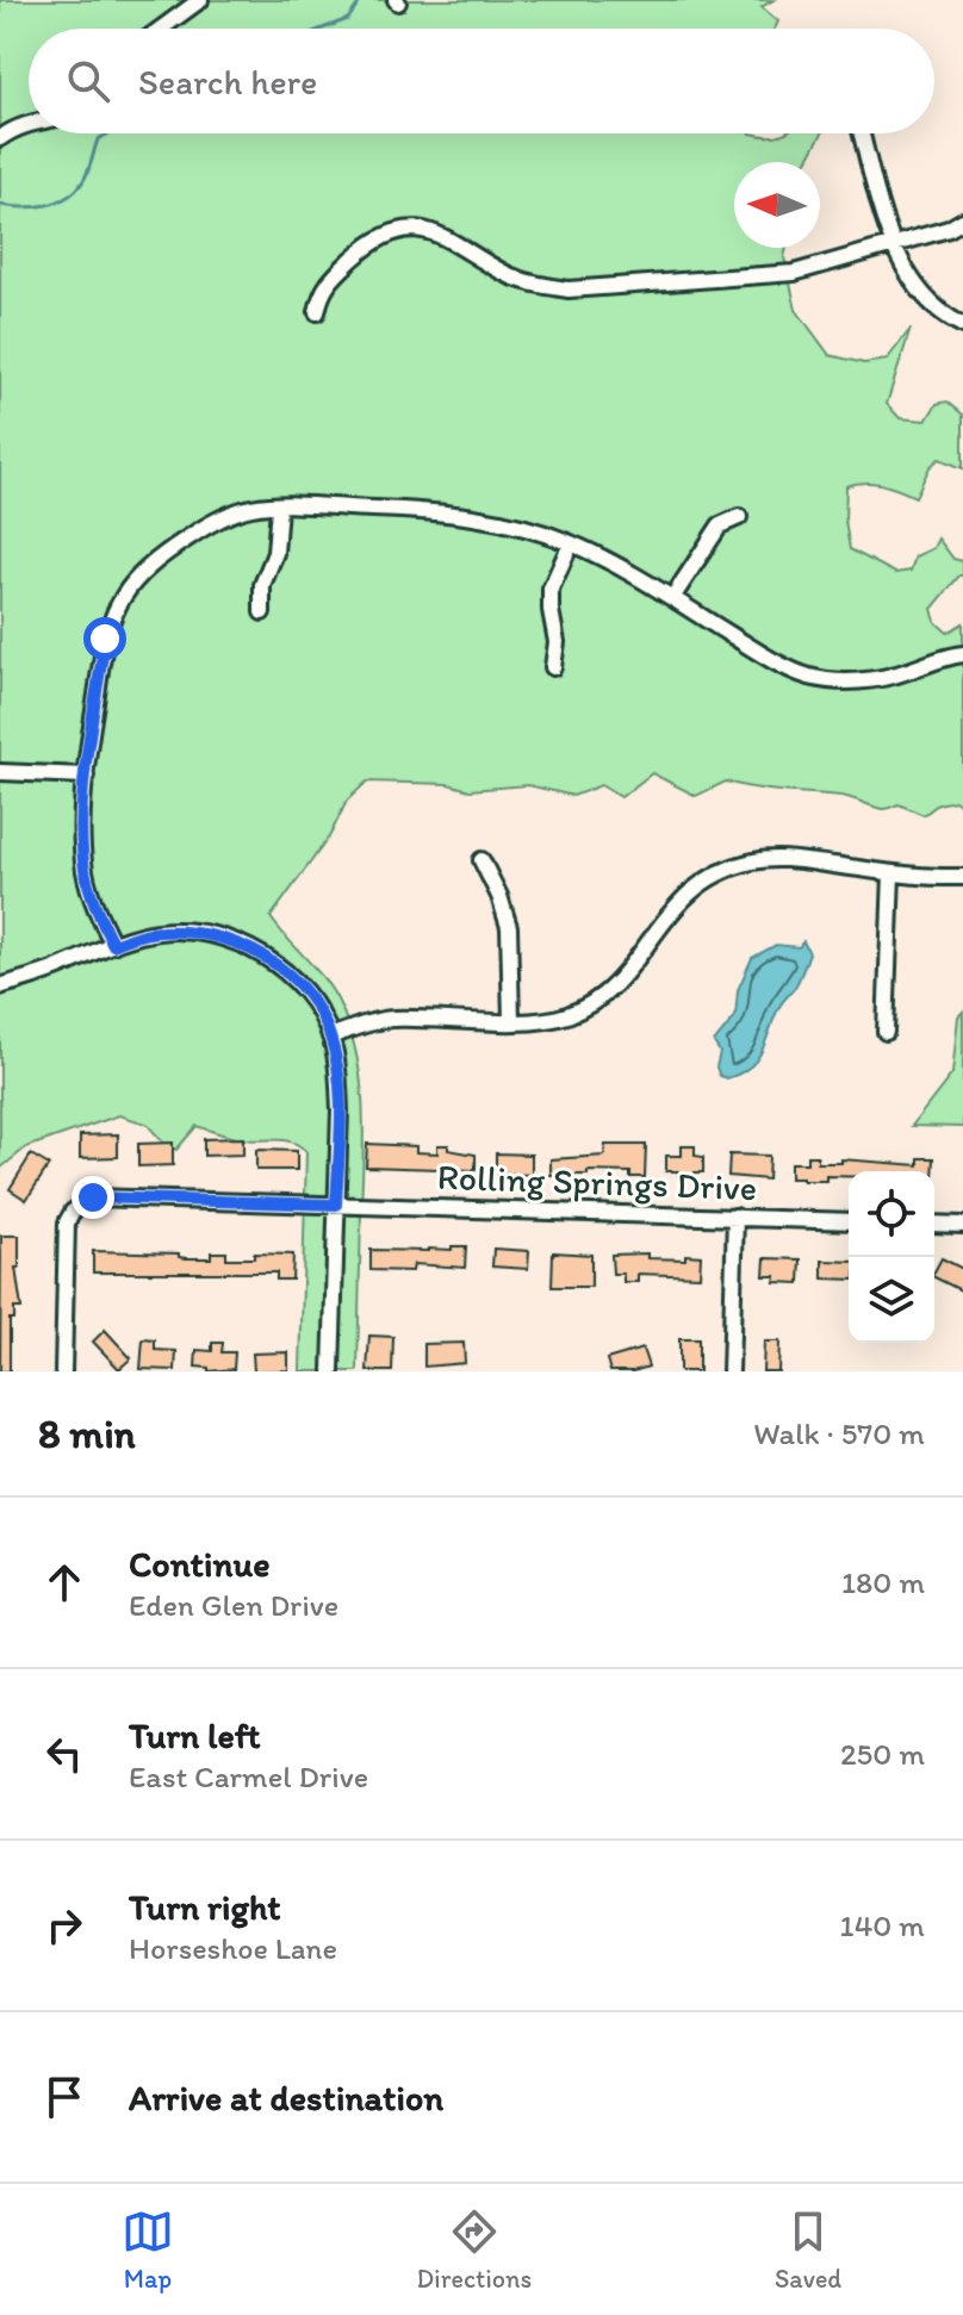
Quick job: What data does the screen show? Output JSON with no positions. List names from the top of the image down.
{
  "streets": {
    "street": ["Rolling Springs Drive"]
  },
  "north": "left",
  "page": {
    "search": "Search here",
    "heading": ["8 min", "Walk · 570 m"],
    "list": [
      ["Continue", "Eden Glen Drive", "180 m"],
      ["Turn left", "East Carmel Drive", "250 m"],
      ["Turn right", "Horseshoe Lane", "140 m"],
      "Arrive at destination"
    ],
    "nav": ["Map", "Directions", "Saved"]
  }
}
